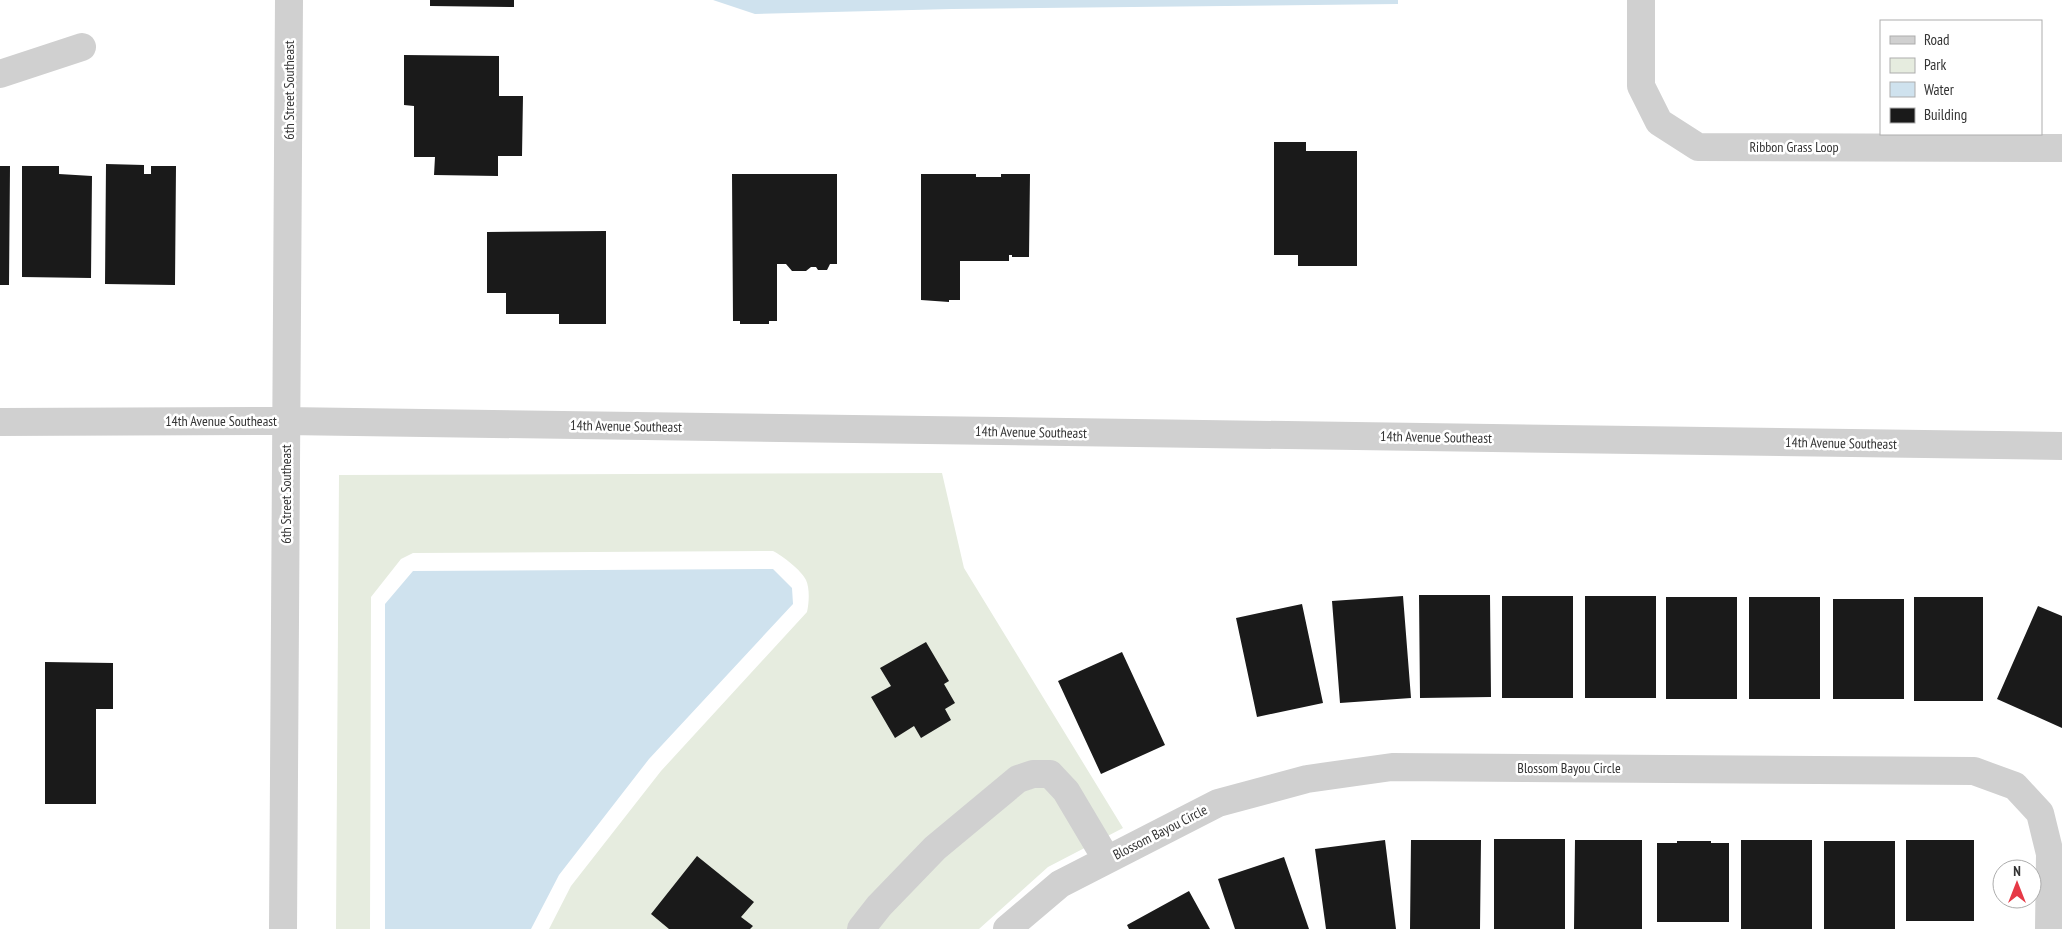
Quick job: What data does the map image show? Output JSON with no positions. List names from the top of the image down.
{
  "streets": {
    "street": [
      "6th Street Southeast",
      "Ribbon Grass Loop",
      "14th Avenue Southeast",
      "Blossom Bayou Circle"
    ]
  },
  "crossings": [
    ["6th Street Southeast", "14th Avenue Southeast"]
  ],
  "legend": [
    "Road",
    "Park",
    "Water",
    "Building"
  ],
  "north": "top"
}
